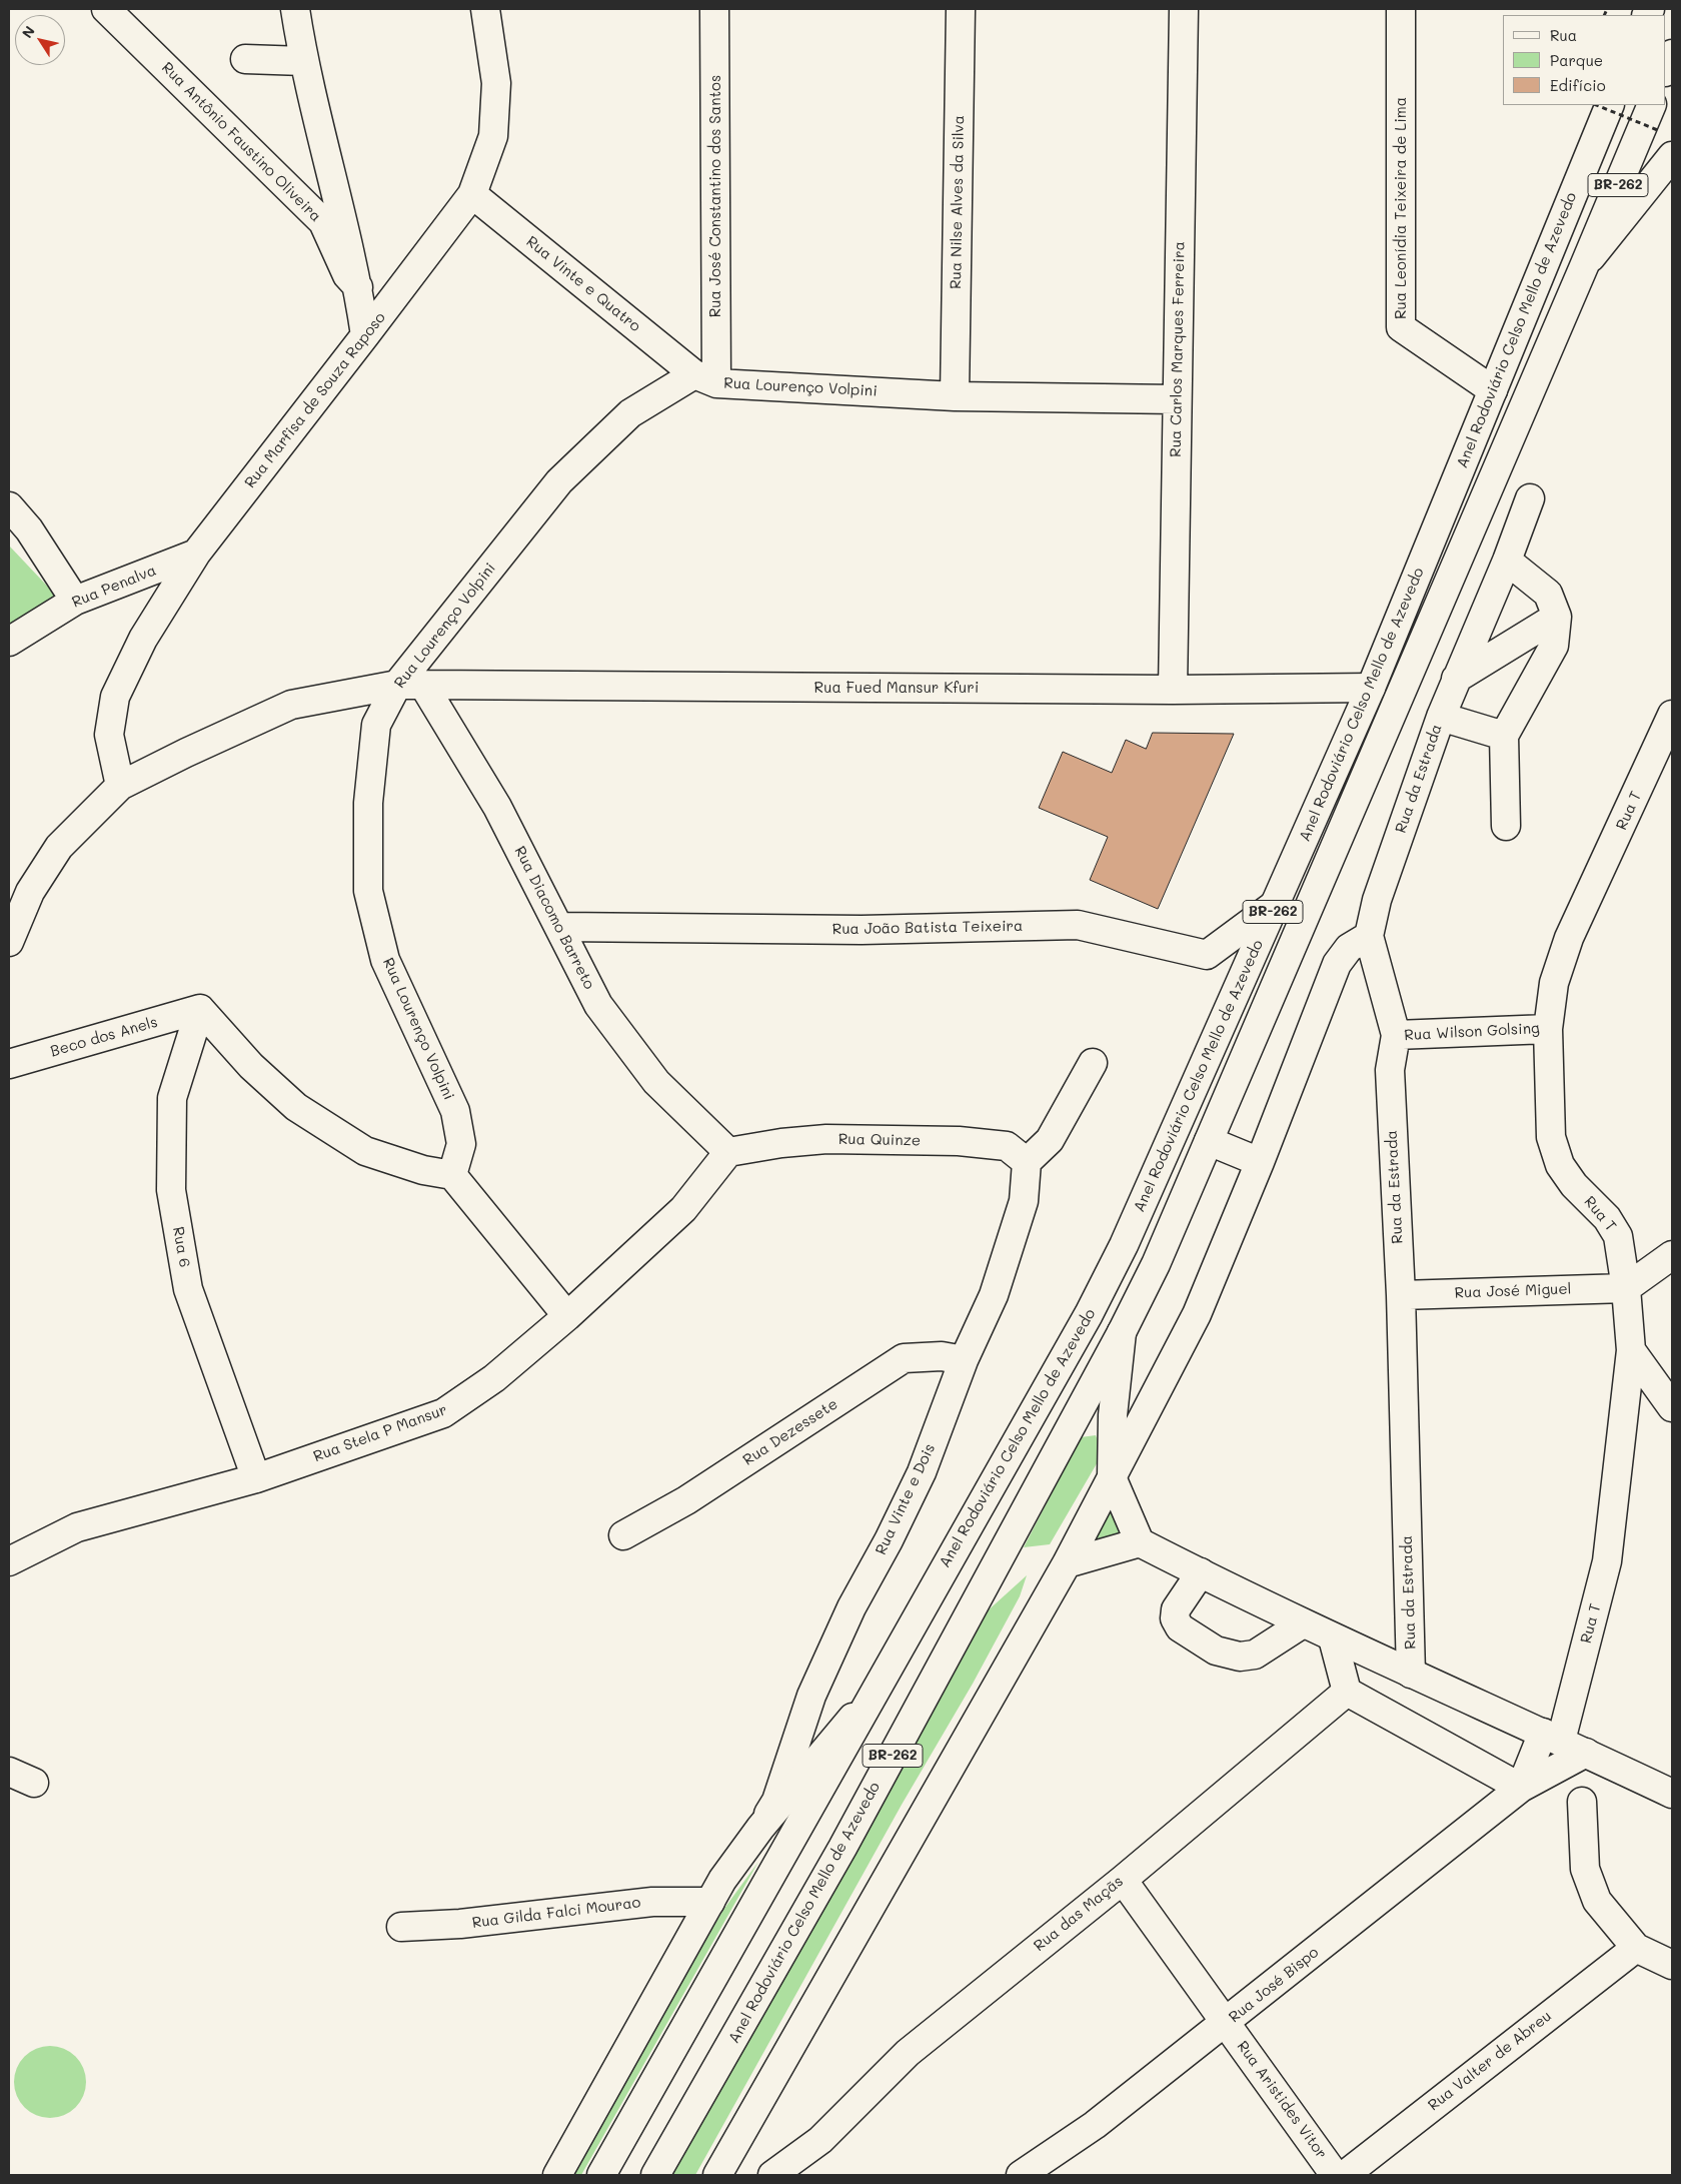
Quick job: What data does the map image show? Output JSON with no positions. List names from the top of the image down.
{
  "streets": {
    "main road": [
      "Rua Antônio Faustino Oliveira",
      "BR-262",
      "Rua José Constantino dos Santos",
      "Rua Nilse Alves da Silva",
      "Rua Leonídia Teixeira de Lima",
      "Rua Vinte e Quatro",
      "Anel Rodoviário Celso Mello de Azevedo",
      "Rua Carlos Marques Ferreira",
      "Rua Lourenço Volpini",
      "Rua Marfisa de Souza Raposo",
      "Rua Penalva",
      "Rua Fued Mansur Kfuri",
      "Rua da Estrada",
      "Rua T",
      "Rua Diacomo Barreto",
      "Rua João Batista Teixeira",
      "Rua Wilson Golsing",
      "Beco dos Anels",
      "Rua Quinze",
      "Rua 6",
      "Rua José Miguel",
      "Rua Dezessete",
      "Rua Stela P Mansur",
      "Rua Vinte e Dois",
      "Rua Gilda Falci Mourao",
      "Rua das Maçãs",
      "Rua José Bispo",
      "Rua Valter de Abreu",
      "Rua Aristides Vitor"
    ]
  },
  "crossings": [
    ["Rua José Constantino dos Santos", "Rua Vinte e Quatro"],
    ["Rua José Constantino dos Santos", "Rua Lourenço Volpini"],
    ["Rua Nilse Alves da Silva", "Rua Lourenço Volpini"],
    ["Rua Leonídia Teixeira de Lima", "Anel Rodoviário Celso Mello de Azevedo"],
    ["Rua Vinte e Quatro", "Rua Lourenço Volpini"],
    ["Rua Vinte e Quatro", "Rua Marfisa de Souza Raposo"],
    ["Anel Rodoviário Celso Mello de Azevedo", "Rua Fued Mansur Kfuri"],
    ["Anel Rodoviário Celso Mello de Azevedo", "Rua João Batista Teixeira"],
    ["Anel Rodoviário Celso Mello de Azevedo", "Rua Vinte e Dois"],
    ["Anel Rodoviário Celso Mello de Azevedo", "Rua Gilda Falci Mourao"],
    ["Rua Carlos Marques Ferreira", "Rua Lourenço Volpini"],
    ["Rua Carlos Marques Ferreira", "Rua Fued Mansur Kfuri"],
    ["Rua Lourenço Volpini", "Rua Fued Mansur Kfuri"],
    ["Rua Lourenço Volpini", "Rua Diacomo Barreto"],
    ["Rua Marfisa de Souza Raposo", "Rua Penalva"],
    ["Rua Marfisa de Souza Raposo", "Rua Fued Mansur Kfuri"],
    ["Rua Fued Mansur Kfuri", "Rua Diacomo Barreto"],
    ["Rua da Estrada", "Rua Wilson Golsing"],
    ["Rua da Estrada", "Rua José Miguel"],
    ["Rua T", "Rua Wilson Golsing"],
    ["Rua T", "Rua José Miguel"],
    ["Rua T", "Rua José Bispo"],
    ["Rua Diacomo Barreto", "Rua João Batista Teixeira"],
    ["Rua Diacomo Barreto", "Rua Quinze"],
    ["Rua Diacomo Barreto", "Rua Stela P Mansur"],
    ["Beco dos Anels", "Rua 6"],
    ["Rua Quinze", "Rua Stela P Mansur"],
    ["Rua Quinze", "Rua Vinte e Dois"],
    ["Rua 6", "Rua Stela P Mansur"],
    ["Rua Dezessete", "Rua Vinte e Dois"],
    ["Rua das Maçãs", "Rua Aristides Vitor"],
    ["Rua José Bispo", "Rua Aristides Vitor"]
  ],
  "legend": ["Rua", "Parque", "Edifício"],
  "north": "top left"
}
